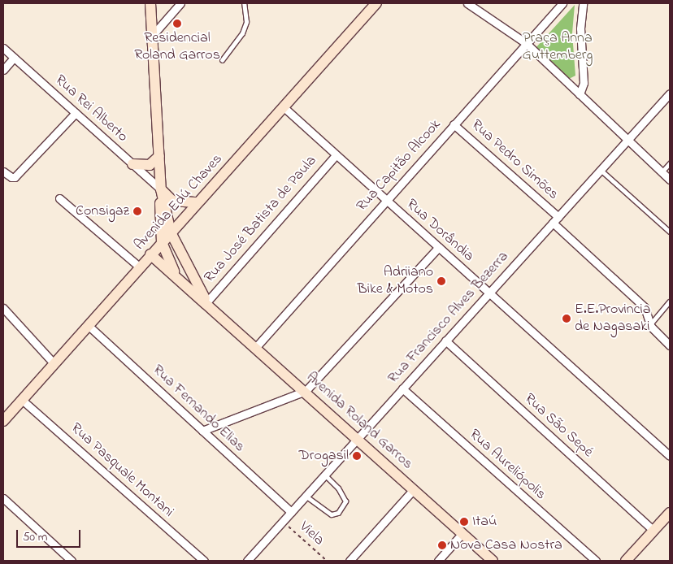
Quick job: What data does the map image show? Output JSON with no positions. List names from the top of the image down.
{
  "streets": {
    "main road": ["Avenida Edú Chaves", "Avenida Roland Garros"],
    "street": [
      "Rua Rei Alberto",
      "Rua Pedro Simões",
      "Rua Capitão Alcook",
      "Rua José Batista de Paula",
      "Rua Dorândia",
      "Rua Francisco Alves Bezerra",
      "Rua Fernando Elias",
      "Rua São Sepé",
      "Rua Aureliópolis",
      "Rua Pasquale Montani"
    ],
    "path": ["Viela"]
  },
  "crossings": [
    ["Rua Rei Alberto", "Avenida Roland Garros"],
    ["Rua Pedro Simões", "Rua Capitão Alcook"],
    ["Rua Pedro Simões", "Rua Francisco Alves Bezerra"],
    ["Rua Capitão Alcook", "Rua Dorândia"],
    ["Rua Capitão Alcook", "Avenida Roland Garros"],
    ["Avenida Edú Chaves", "Rua Dorândia"],
    ["Avenida Edú Chaves", "Rua Fernando Elias"],
    ["Avenida Edú Chaves", "Avenida Roland Garros"],
    ["Avenida Edú Chaves", "Rua Pasquale Montani"],
    ["Rua José Batista de Paula", "Rua Dorândia"],
    ["Rua José Batista de Paula", "Avenida Roland Garros"],
    ["Rua Dorândia", "Rua Francisco Alves Bezerra"],
    ["Rua Francisco Alves Bezerra", "Rua Fernando Elias"],
    ["Rua Francisco Alves Bezerra", "Avenida Roland Garros"],
    ["Rua Francisco Alves Bezerra", "Rua São Sepé"],
    ["Rua Francisco Alves Bezerra", "Rua Aureliópolis"],
    ["Rua Francisco Alves Bezerra", "Viela"]
  ],
  "parks": ["Praça Anna Guttemberg"],
  "places": [
    "Residencial Roland Garros",
    "Consigaz",
    "Adriiano Bike & Motos",
    "E.E.Provincia de Nagasaki",
    "Drogasil",
    "Itaú",
    "Nova Casa Nostra"
  ],
  "scale_bar": "50 m"
}
